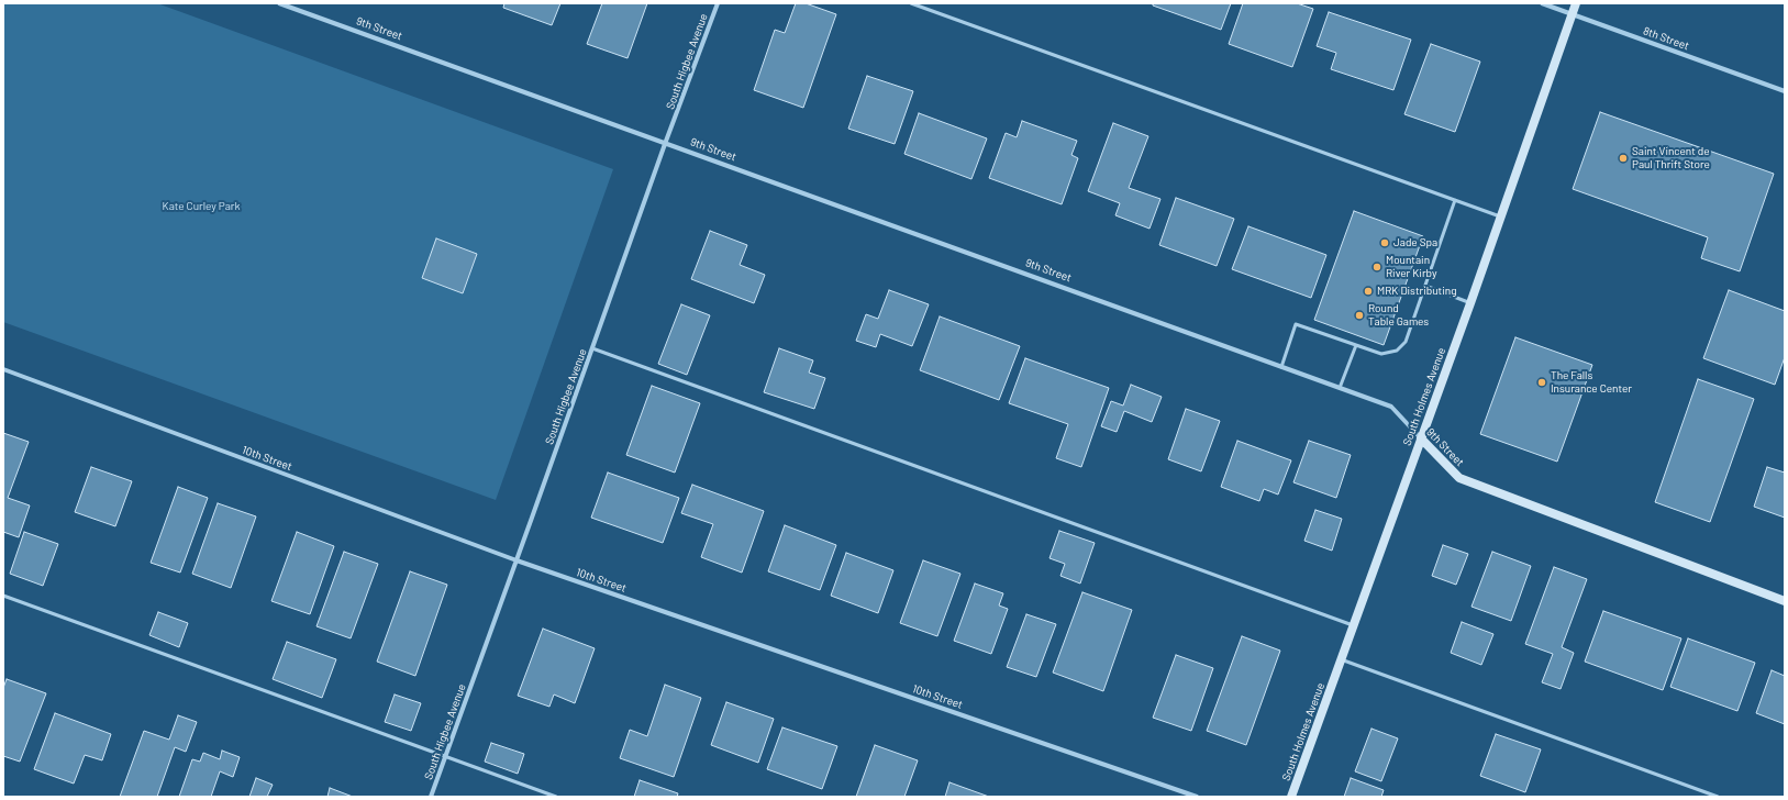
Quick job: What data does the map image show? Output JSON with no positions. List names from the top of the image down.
{
  "streets": {
    "main road": ["9th Street", "South Holmes Avenue"],
    "street": ["8th Street", "South Higbee Avenue", "10th Street"]
  },
  "crossings": [
    ["9th Street", "South Higbee Avenue"],
    ["9th Street", "South Holmes Avenue"],
    ["8th Street", "South Holmes Avenue"],
    ["South Higbee Avenue", "10th Street"]
  ],
  "parks": ["Kate Curley Park"],
  "places": [
    "Saint Vincent de Paul Thrift Store",
    "Jade Spa",
    "Mountain River Kirby",
    "MRK Distributing",
    "Round Table Games",
    "The Falls Insurance Center"
  ]
}
